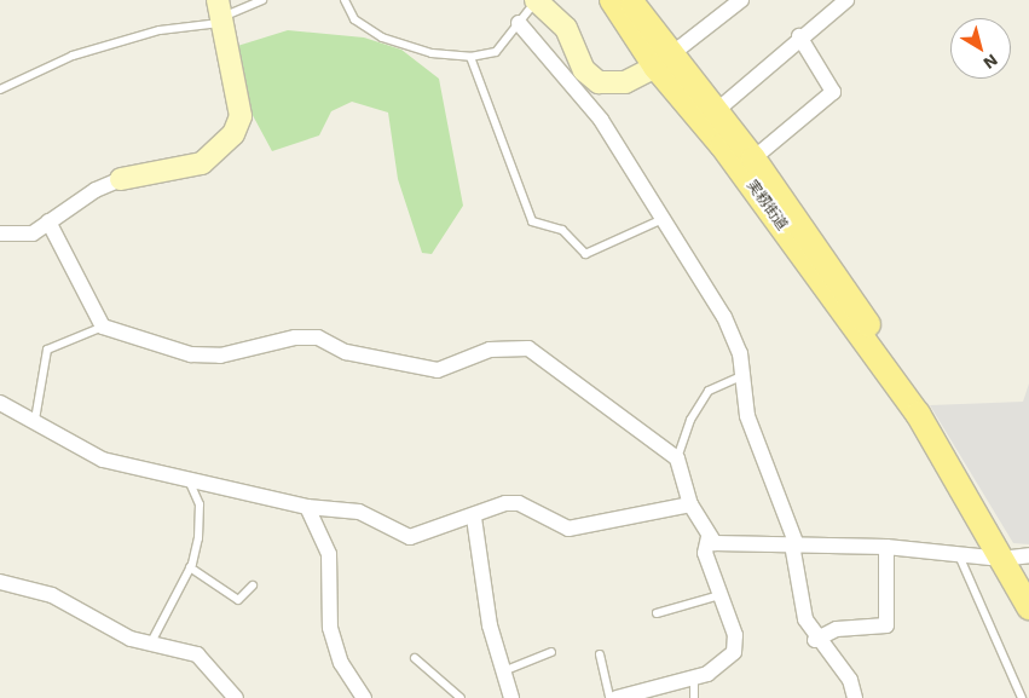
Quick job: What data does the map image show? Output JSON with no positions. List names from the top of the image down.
{
  "streets": {
    "main road": ["実籾街道"]
  },
  "north": "bottom right"
}
